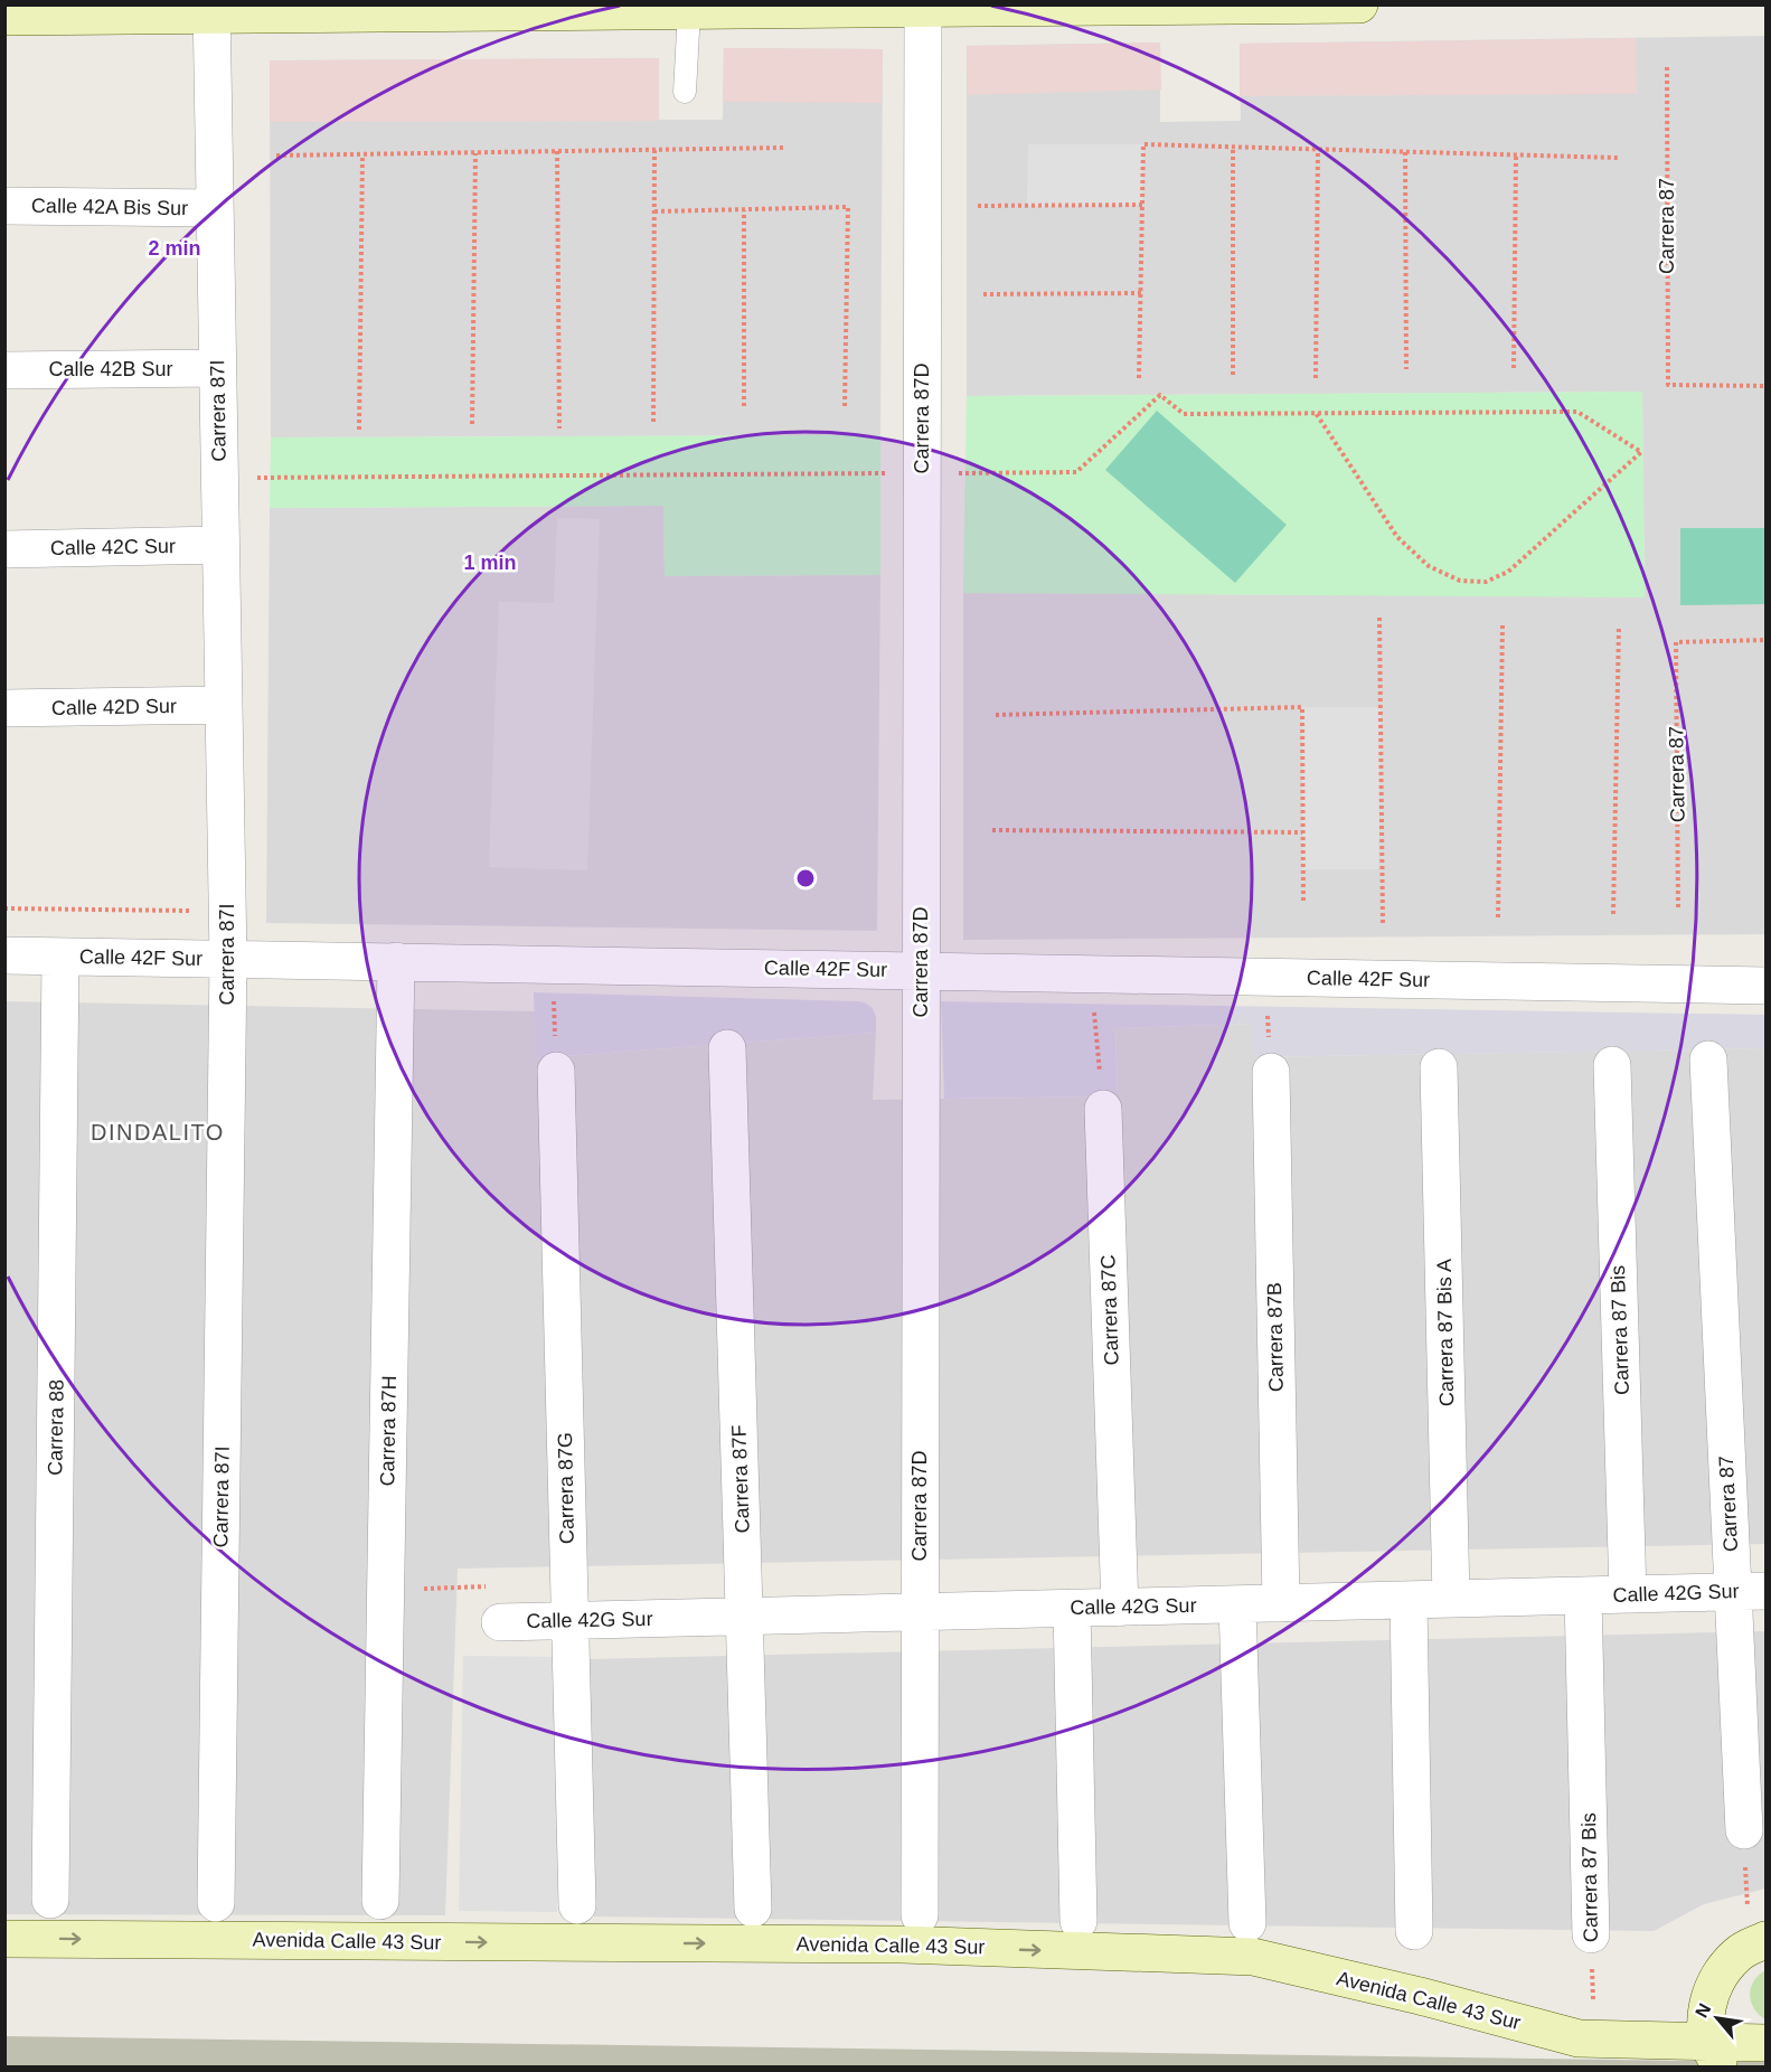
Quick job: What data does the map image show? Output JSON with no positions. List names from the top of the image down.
{
  "streets": {
    "main road": ["Avenida Calle 43 Sur"],
    "street": [
      "Calle 42A Bis Sur",
      "Carrera 87",
      "Calle 42B Sur",
      "Carrera 87I",
      "Carrera 87D",
      "Calle 42C Sur",
      "Calle 42D Sur",
      "Calle 42F Sur",
      "Carrera 87C",
      "Carrera 87 Bis",
      "Carrera 87 Bis A",
      "Carrera 87B",
      "Carrera 88",
      "Carrera 87H",
      "Carrera 87F",
      "Carrera 87G",
      "Calle 42G Sur"
    ]
  },
  "crossings": [
    ["Calle 42A Bis Sur", "Carrera 87I"],
    ["Carrera 87", "Calle 42G Sur"],
    ["Calle 42B Sur", "Carrera 87I"],
    ["Carrera 87I", "Calle 42C Sur"],
    ["Carrera 87I", "Calle 42D Sur"],
    ["Carrera 87I", "Calle 42F Sur"],
    ["Carrera 87D", "Calle 42F Sur"],
    ["Carrera 87D", "Calle 42G Sur"],
    ["Calle 42F Sur", "Carrera 88"],
    ["Calle 42F Sur", "Carrera 87H"],
    ["Carrera 87C", "Calle 42G Sur"],
    ["Carrera 87 Bis", "Calle 42G Sur"],
    ["Carrera 87 Bis", "Avenida Calle 43 Sur"],
    ["Carrera 87 Bis A", "Calle 42G Sur"],
    ["Carrera 87B", "Calle 42G Sur"],
    ["Carrera 87F", "Calle 42G Sur"],
    ["Carrera 87G", "Calle 42G Sur"]
  ],
  "one_way": ["Avenida Calle 43 Sur"],
  "districts": ["DINDALITO"],
  "north": "top left",
  "rings": ["2 min", "1 min"]
}
